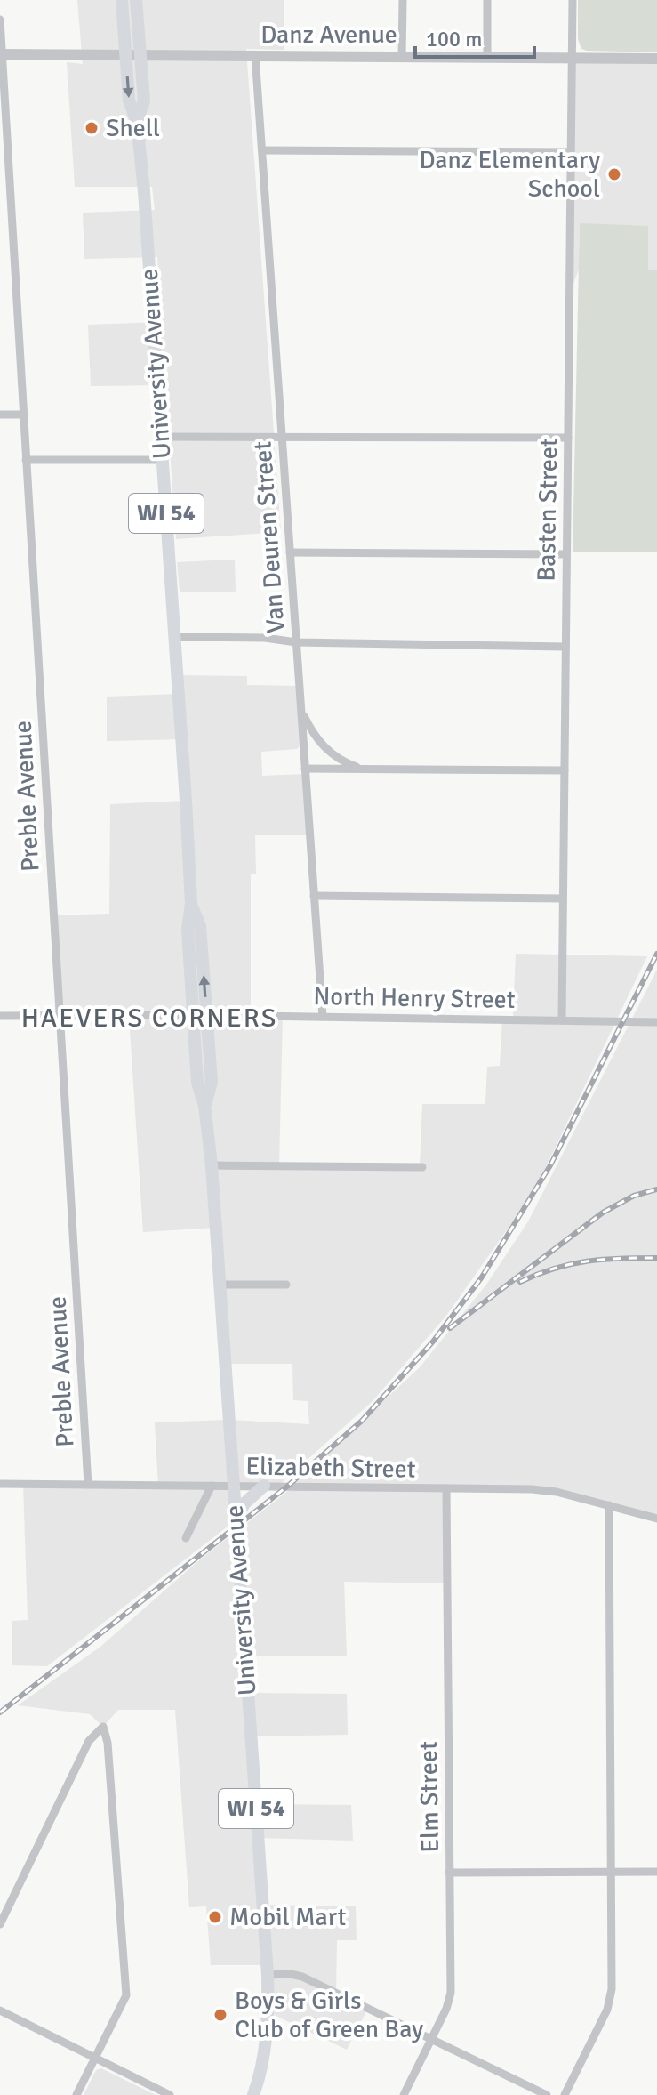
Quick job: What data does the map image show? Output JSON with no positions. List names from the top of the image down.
{
  "streets": {
    "main road": ["University Avenue", "WI 54"],
    "street": [
      "Danz Avenue",
      "Basten Street",
      "Van Deuren Street",
      "Preble Avenue",
      "North Henry Street",
      "Elizabeth Street",
      "Elm Street"
    ]
  },
  "crossings": [
    ["Danz Avenue", "University Avenue"],
    ["Danz Avenue", "Basten Street"],
    ["Danz Avenue", "Van Deuren Street"],
    ["Danz Avenue", "Preble Avenue"],
    ["University Avenue", "North Henry Street"],
    ["University Avenue", "Elizabeth Street"],
    ["Basten Street", "North Henry Street"],
    ["Van Deuren Street", "North Henry Street"],
    ["Preble Avenue", "North Henry Street"],
    ["Preble Avenue", "Elizabeth Street"],
    ["Elizabeth Street", "Elm Street"]
  ],
  "districts": ["HAEVERS CORNERS"],
  "places": [
    "Shell",
    "Danz Elementary School",
    "Mobil Mart",
    "Boys & Girls Club of Green Bay"
  ],
  "scale_bar": "100 m"
}
